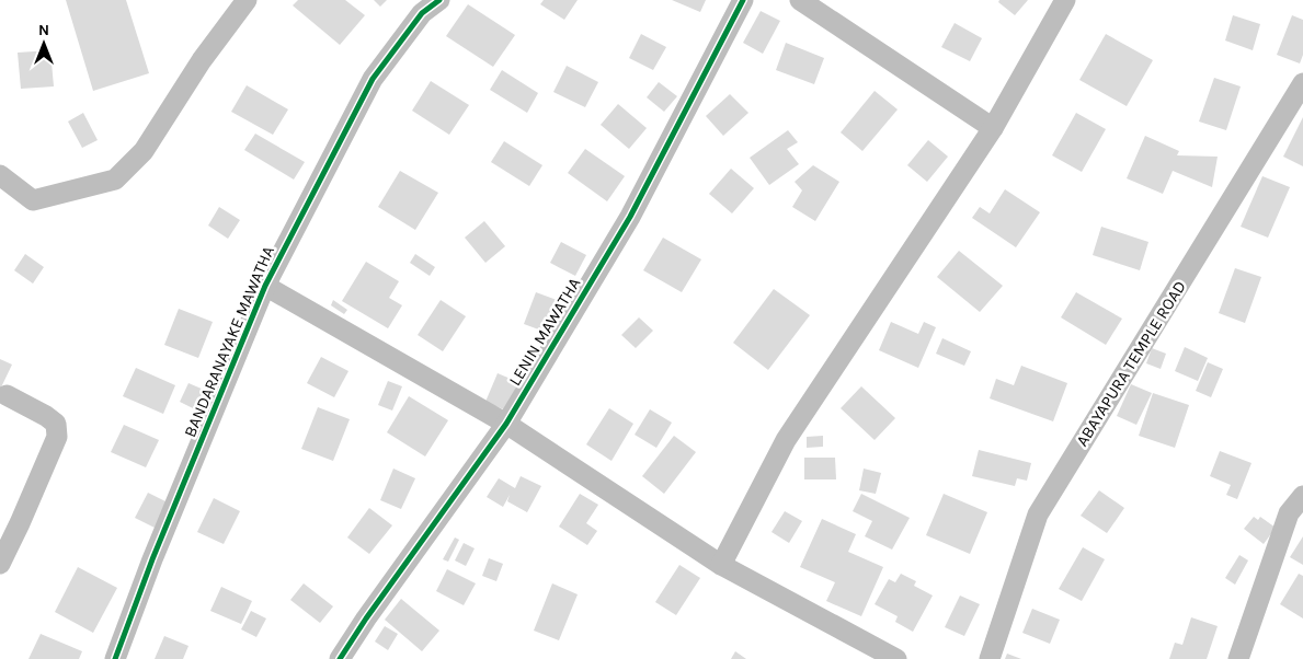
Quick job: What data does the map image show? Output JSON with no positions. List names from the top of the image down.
{
  "streets": {
    "street": ["LENIN MAWATHA", "BANDARANAYAKE MAWATHA", "ABAYAPURA TEMPLE ROAD"]
  },
  "north": "top"
}
